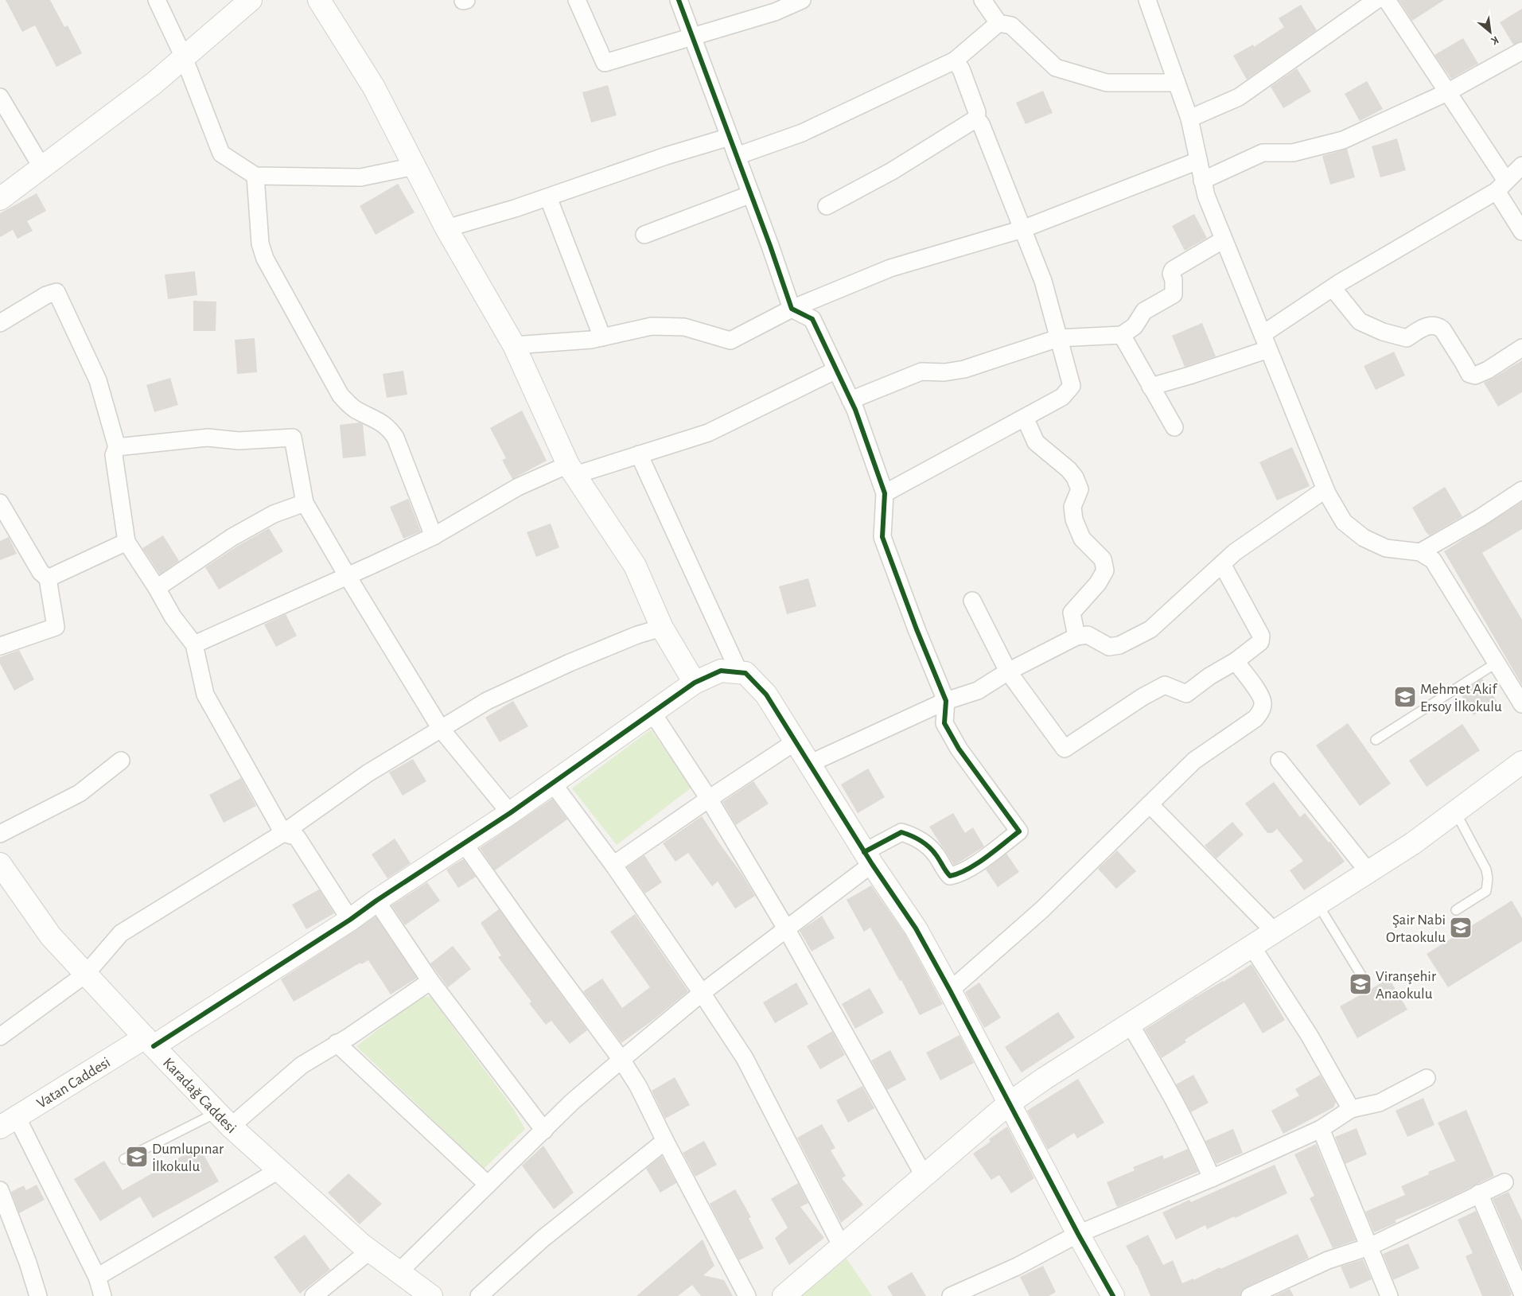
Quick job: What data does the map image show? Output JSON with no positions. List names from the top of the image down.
{
  "streets": {
    "street": ["Vatan Caddesi", "Karadağ Caddesi"]
  },
  "crossings": [
    ["Vatan Caddesi", "Karadağ Caddesi"]
  ],
  "places": {
    "school or university": [
      "Mehmet Akif Ersoy İlkokulu",
      "Şair Nabi Ortaokulu",
      "Viranşehir Anaokulu",
      "Dumlupınar İlkokulu"
    ]
  },
  "north": "bottom right"
}
